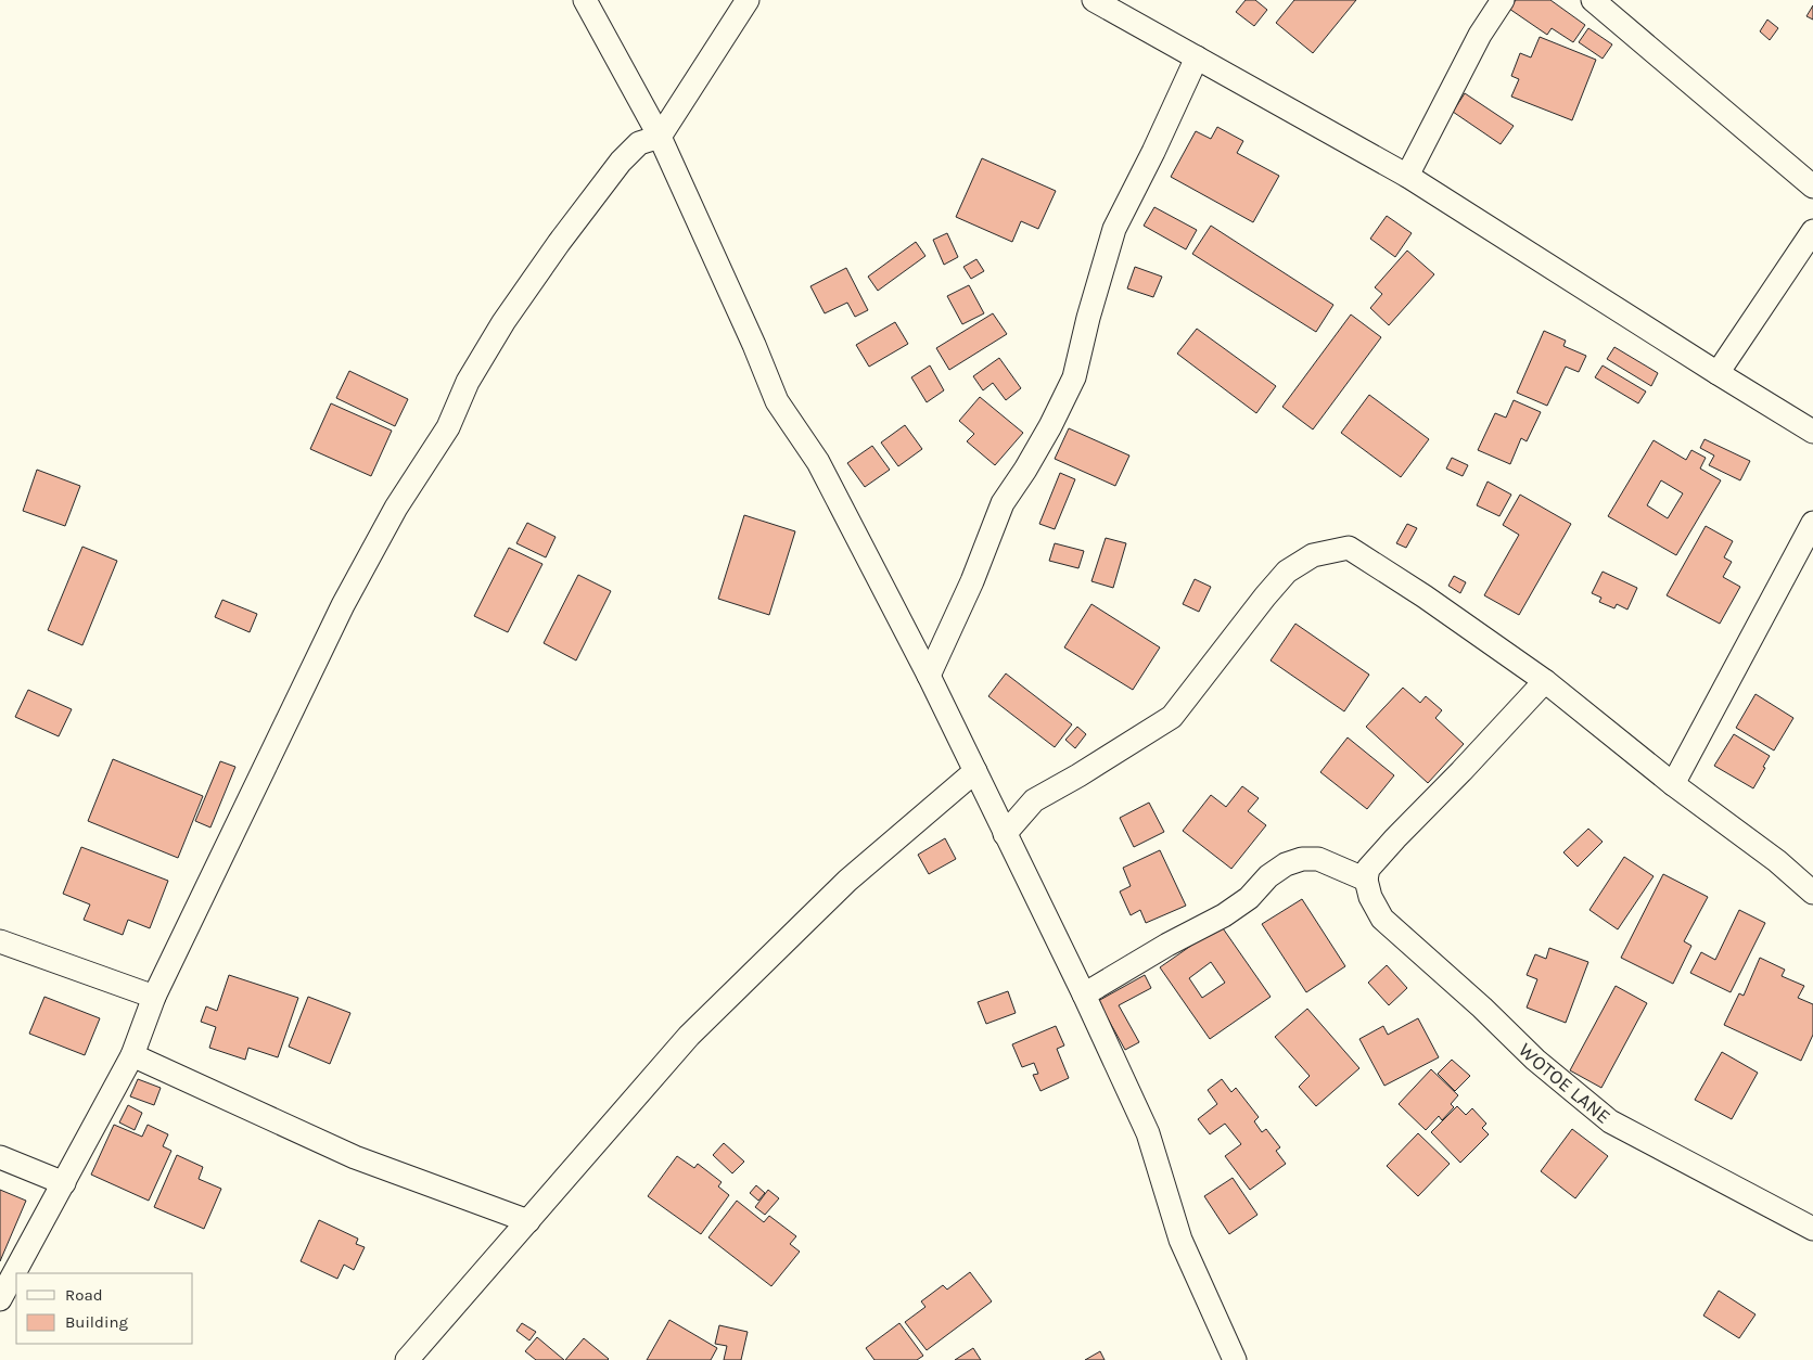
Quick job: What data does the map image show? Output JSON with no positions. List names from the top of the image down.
{
  "streets": {
    "street": ["WOTOE LANE"]
  },
  "legend": ["Road", "Building"]
}
